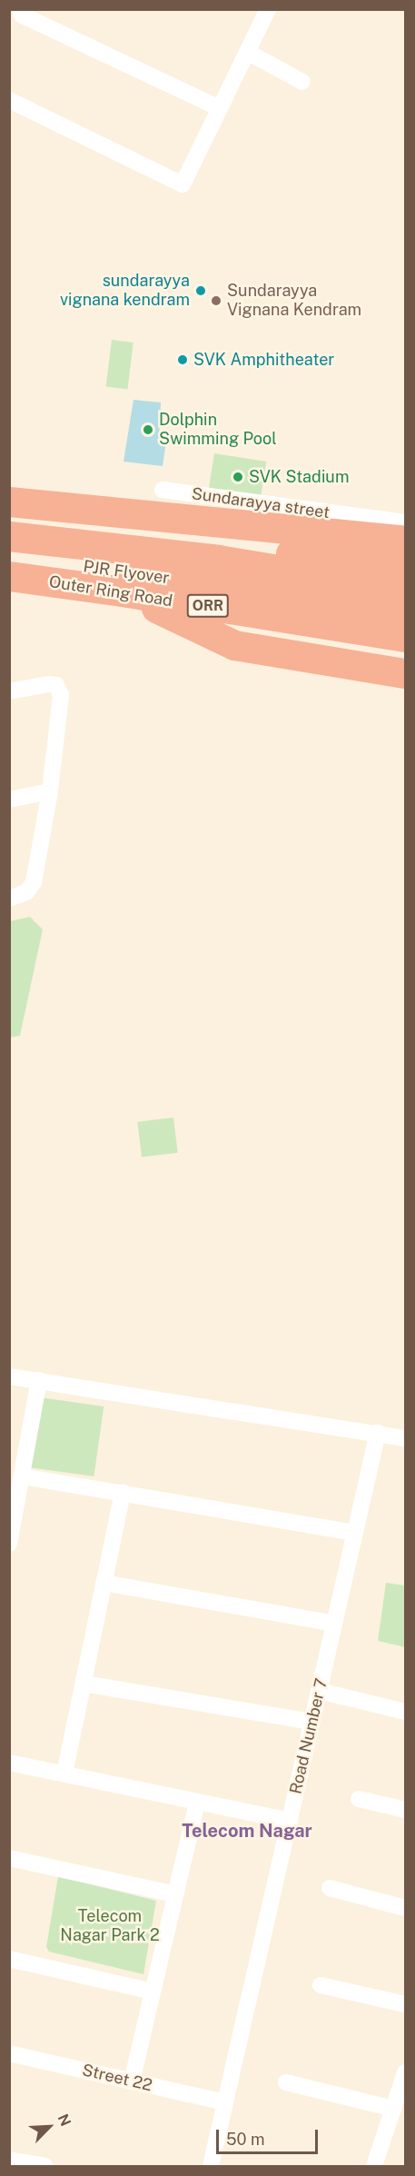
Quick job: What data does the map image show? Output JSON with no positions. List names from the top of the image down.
{
  "streets": {
    "highway": ["PJR Flyover", "Outer Ring Road", "ORR"],
    "street": ["Sundarayya street", "Road Number 7", "Street 22"]
  },
  "crossings": [
    ["Road Number 7", "Street 22"]
  ],
  "districts": ["Telecom Nagar"],
  "parks": ["Telecom Nagar Park 2"],
  "places": [
    "sundarayya vignana kendram",
    "Sundarayya Vignana Kendram",
    "SVK Amphitheater",
    "Dolphin Swimming Pool",
    "SVK Stadium"
  ],
  "scale_bar": "50 m",
  "north": "top right"
}
